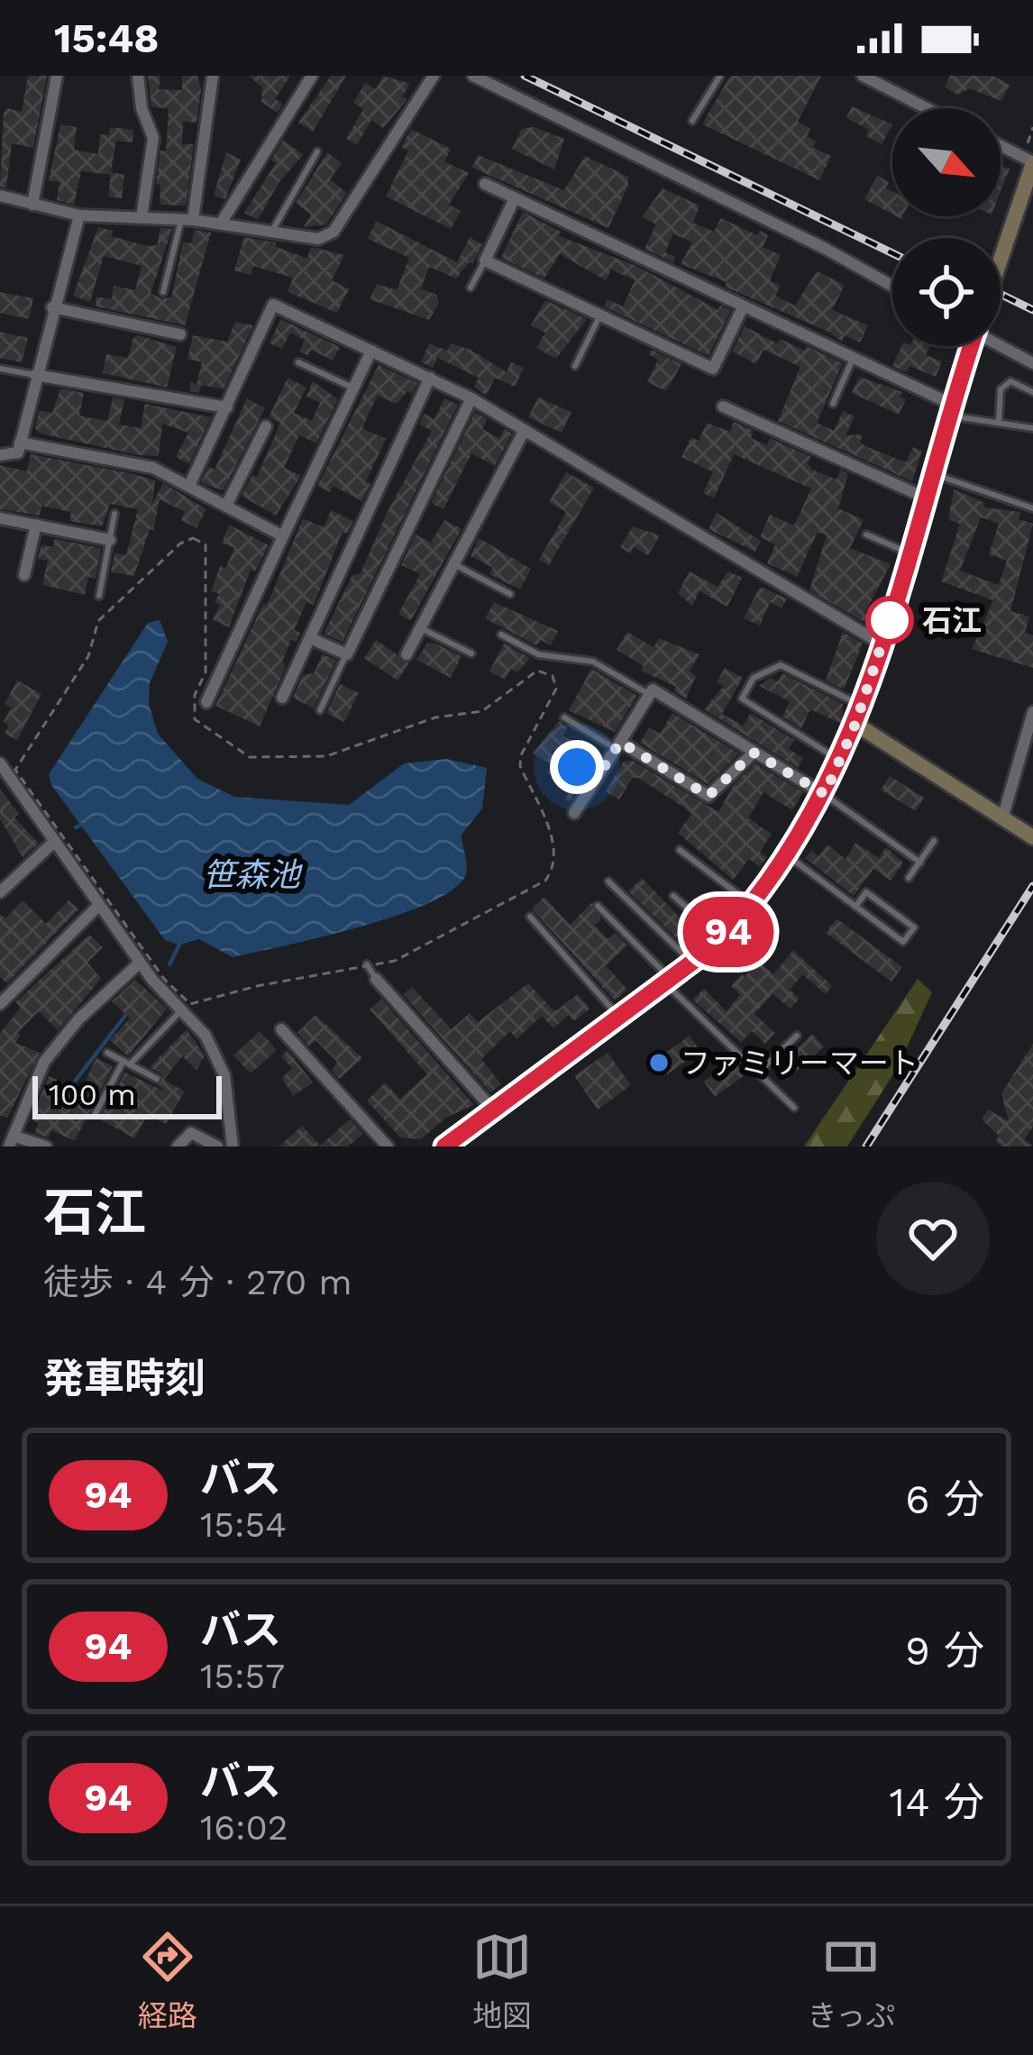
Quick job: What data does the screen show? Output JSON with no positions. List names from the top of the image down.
{
  "water": ["笹森池"],
  "places": ["石江", "ファミリーマート"],
  "lines": ["bus line 94"],
  "scale_bar": "100 m",
  "north": "bottom right",
  "page": {
    "status": "15:48",
    "on_map": "94",
    "scale": "100 m",
    "heading": [
      ["石江", "徒歩 · 4 分 · 270 m"],
      "発車時刻"
    ],
    "list": [
      {
        "mark": "94",
        "name": "バス",
        "note": "15:54",
        "value": "6 分"
      },
      {
        "mark": "94",
        "name": "バス",
        "note": "15:57",
        "value": "9 分"
      },
      {
        "mark": "94",
        "name": "バス",
        "note": "16:02",
        "value": "14 分"
      }
    ],
    "tabs": ["経路", "地図", "きっぷ"]
  }
}
